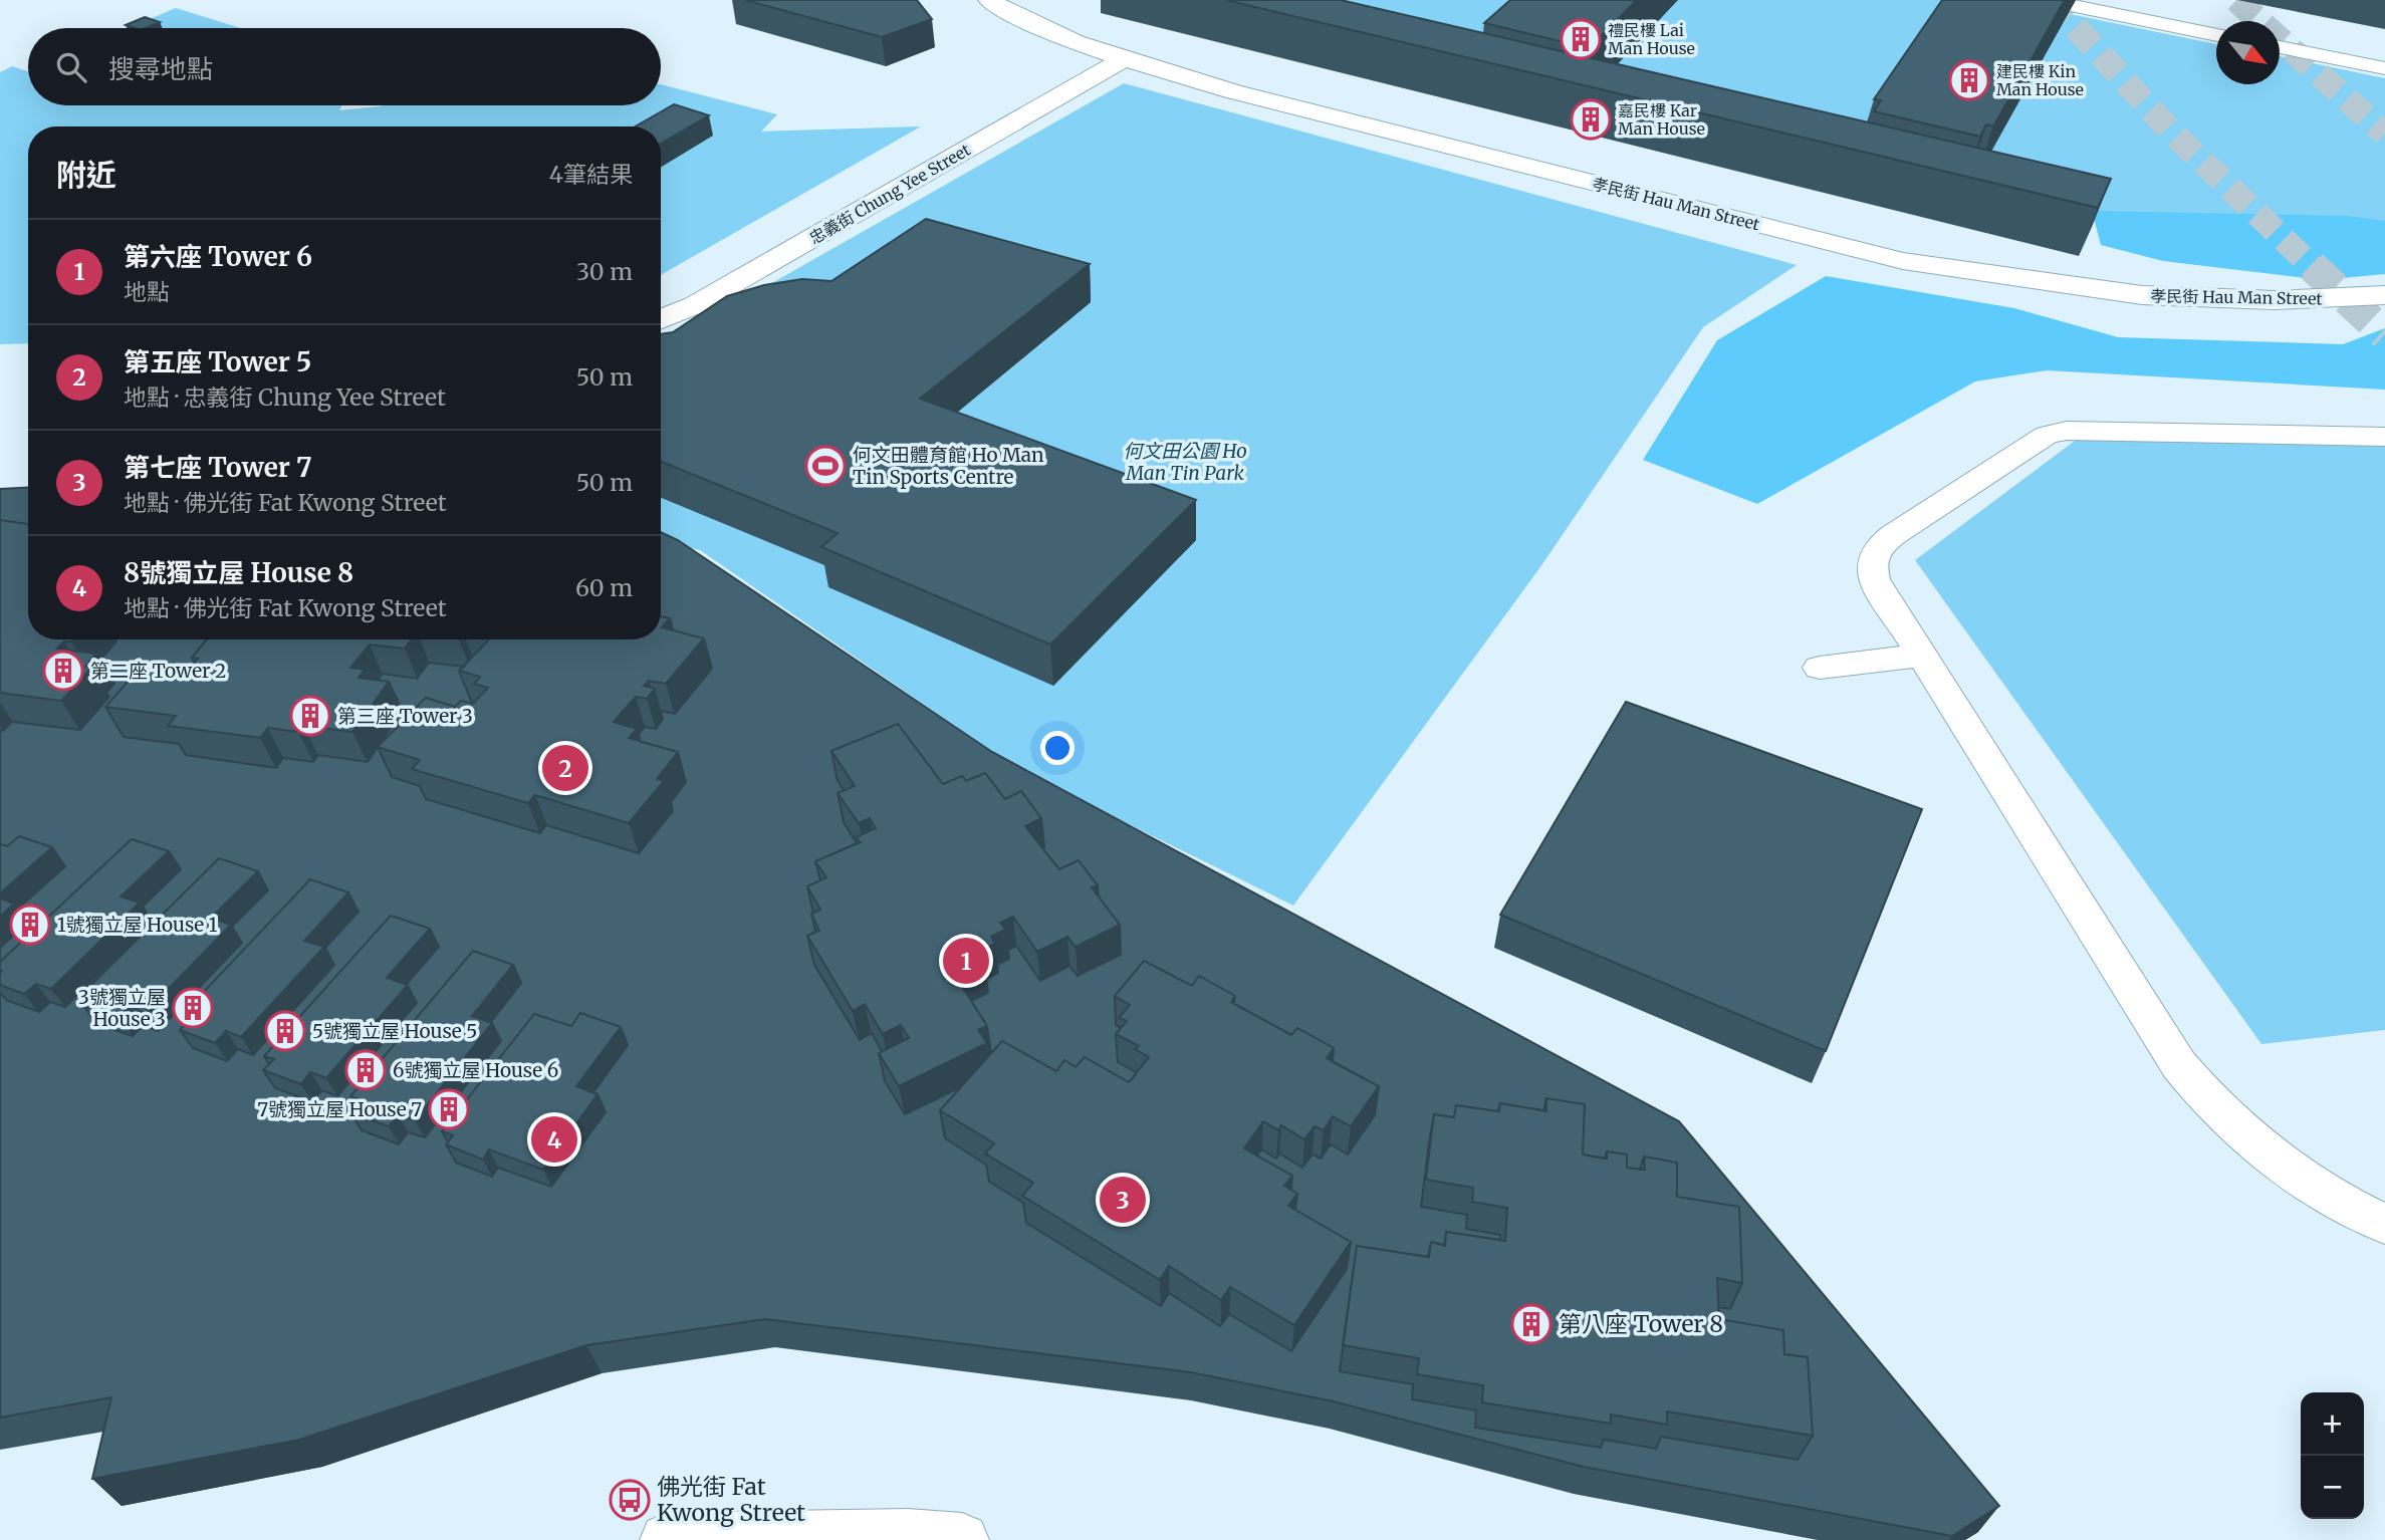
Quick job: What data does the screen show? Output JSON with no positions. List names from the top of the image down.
{
  "streets": {
    "street": ["忠義街 Chung Yee Street", "孝民街 Hau Man Street"]
  },
  "crossings": [
    ["忠義街 Chung Yee Street", "孝民街 Hau Man Street"]
  ],
  "parks": ["何文田公園 Ho Man Tin Park"],
  "places": {
    "building": [
      "禮民樓 Lai Man House",
      "建民樓 Kin Man House",
      "嘉民樓 Kar Man House",
      "第二座 Tower 2",
      "第三座 Tower 3",
      "1號獨立屋 House 1",
      "3號獨立屋 House 3",
      "5號獨立屋 House 5",
      "6號獨立屋 House 6",
      "7號獨立屋 House 7",
      "第八座 Tower 8"
    ],
    "sports": ["何文田體育館 Ho Man Tin Sports Centre"],
    "bus stop": ["佛光街 Fat Kwong Street"]
  },
  "north": "bottom right",
  "page": {
    "search": "搜尋地點",
    "heading": ["附近", "4筆結果"],
    "list": [
      {
        "mark": "1",
        "name": "第六座 Tower 6",
        "note": "地點",
        "value": "30 m"
      },
      {
        "mark": "2",
        "name": "第五座 Tower 5",
        "note": "地點 · 忠義街 Chung Yee Street",
        "value": "50 m"
      },
      {
        "mark": "3",
        "name": "第七座 Tower 7",
        "note": "地點 · 佛光街 Fat Kwong Street",
        "value": "50 m"
      },
      {
        "mark": "4",
        "name": "8號獨立屋 House 8",
        "note": "地點 · 佛光街 Fat Kwong Street",
        "value": "60 m"
      }
    ],
    "pins": [
      "2",
      "1",
      "4",
      "3"
    ],
    "map_buttons": ["+", "−"]
  }
}
